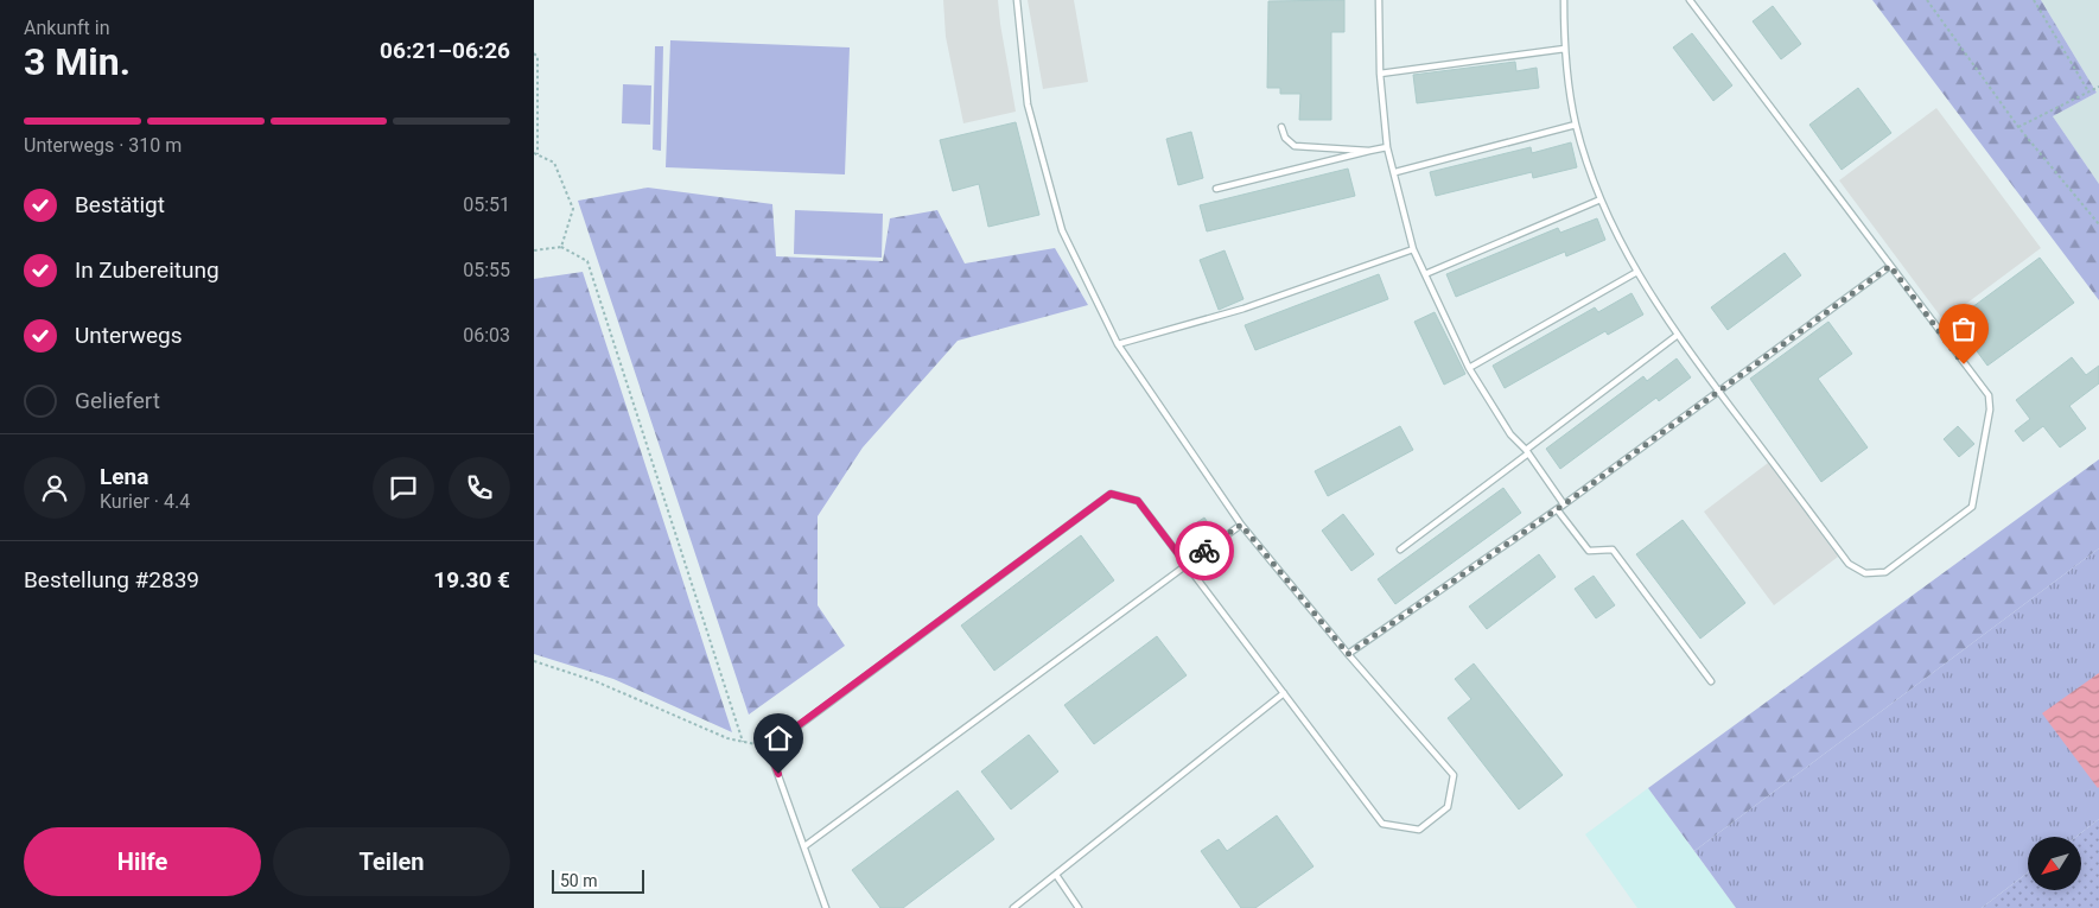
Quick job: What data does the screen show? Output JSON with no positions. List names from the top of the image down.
{
  "scale_bar": "50 m",
  "north": "bottom left",
  "page": {
    "heading": ["3 Min.", "Ankunft in", "06:21–06:26"],
    "panel": [
      "Lena",
      "Kurier · 4.4",
      "Bestellung #2839",
      "19.30 €"
    ],
    "bar": "Unterwegs · 310 m",
    "list": [
      ["Bestätigt", "05:51"],
      ["In Zubereitung", "05:55"],
      ["Unterwegs", "06:03"],
      "Geliefert"
    ],
    "buttons": ["Hilfe", "Teilen"],
    "scale": "50 m"
  }
}
